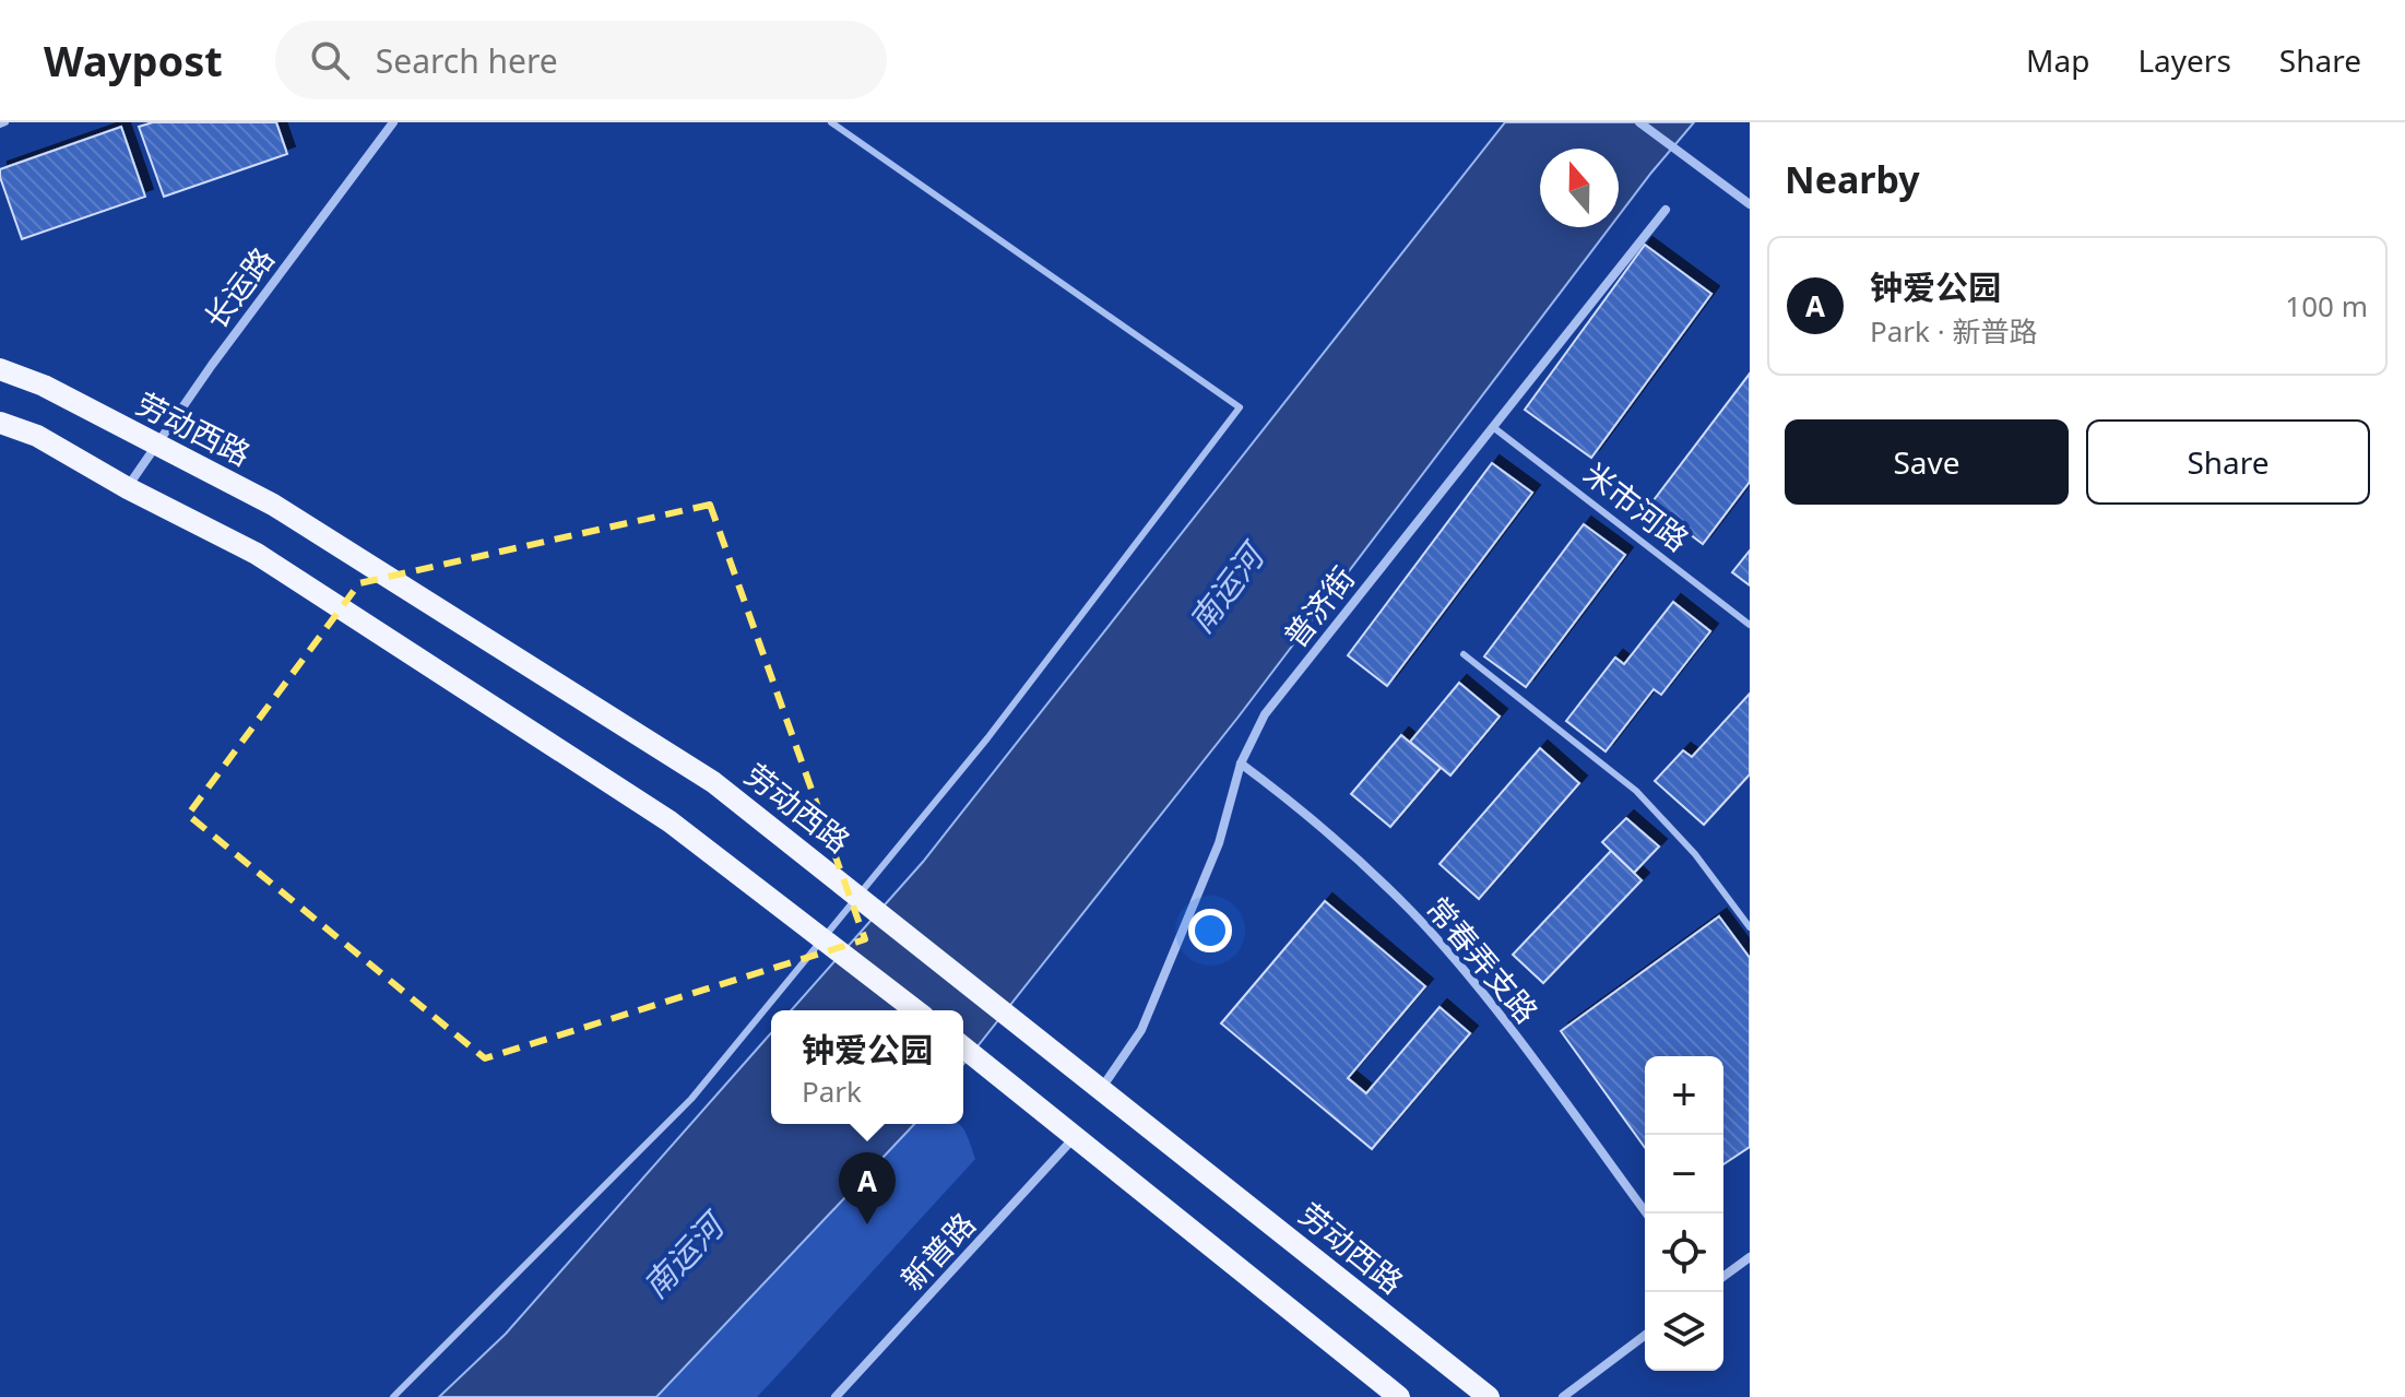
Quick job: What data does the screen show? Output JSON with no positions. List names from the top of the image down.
{
  "streets": {
    "main road": ["劳动西路"],
    "street": [
      "长运路",
      "普济街",
      "常春弄支路",
      "新普路"
    ],
    "lane": ["米市河路"]
  },
  "crossings": [
    ["长运路", "劳动西路"],
    ["劳动西路", "普济街"],
    ["米市河路", "普济街"],
    ["普济街", "常春弄支路"]
  ],
  "water": ["南运河"],
  "north": "top",
  "page": {
    "header": "Waypost",
    "search": "Search here",
    "nav": ["Map", "Layers", "Share"],
    "heading": "Nearby",
    "list": [
      {
        "mark": "A",
        "name": "钟爱公园",
        "note": "Park · 新普路",
        "value": "100 m"
      }
    ],
    "buttons": ["Save", "Share"],
    "popup": ["钟爱公园", "Park"],
    "map_buttons": ["+", "−"],
    "pins": "A"
  }
}
